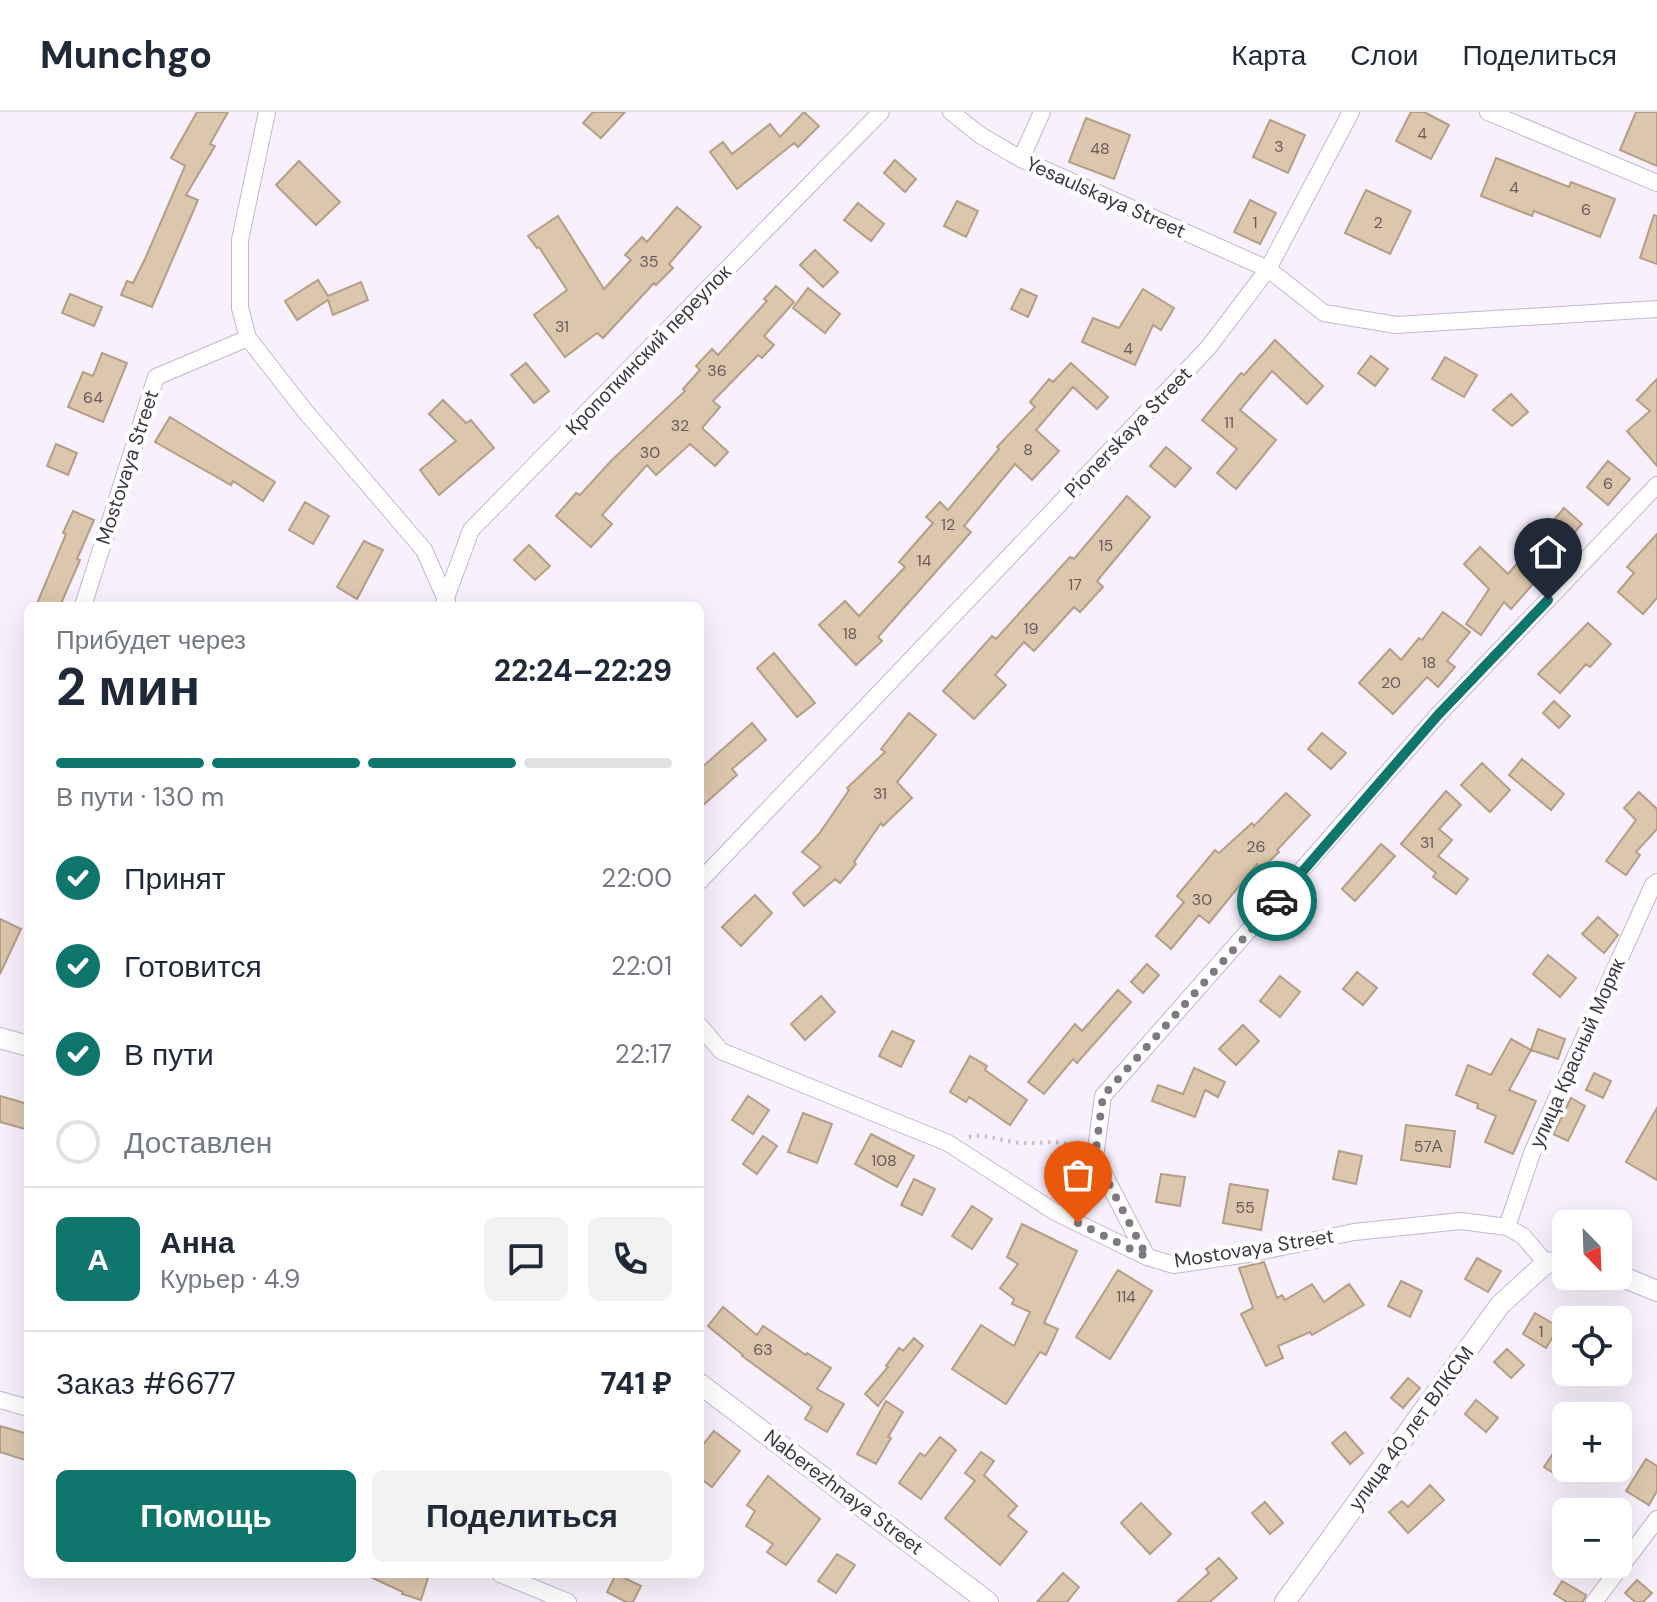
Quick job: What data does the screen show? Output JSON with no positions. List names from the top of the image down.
{
  "streets": {
    "street": [
      "Yesaulskaya Street",
      "Кропоткинский переулок",
      "Pionerskaya Street",
      "Mostovaya Street",
      "улица Красный Моряк",
      "улица 40 лет ВЛКСМ",
      "Naberezhnaya Street"
    ]
  },
  "crossings": [
    ["Yesaulskaya Street", "Pionerskaya Street"],
    ["Mostovaya Street", "улица Красный Моряк"]
  ],
  "house_numbers": [
    "4",
    "3",
    "48",
    "4",
    "6",
    "1",
    "2",
    "35",
    "31",
    "4",
    "36",
    "64",
    "11",
    "32",
    "8",
    "30",
    "6",
    "12",
    "15",
    "14",
    "17",
    "19",
    "18",
    "18",
    "20",
    "31",
    "31",
    "26",
    "30",
    "57А",
    "108",
    "55",
    "114",
    "1",
    "63"
  ],
  "north": "bottom right",
  "page": {
    "header": "Munchgo",
    "nav": ["Карта", "Слои", "Поделиться"],
    "heading": ["2 мин", "Прибудет через", "22:24–22:29"],
    "panel": [
      "Анна",
      "Курьер · 4.9",
      "Заказ #6677",
      "741 ₽"
    ],
    "bar": "В пути · 130 m",
    "list": [
      ["Принят", "22:00"],
      ["Готовится", "22:01"],
      ["В пути", "22:17"],
      "Доставлен"
    ],
    "map_buttons": ["+", "−"],
    "round": "А",
    "buttons": ["Помощь", "Поделиться"]
  }
}
